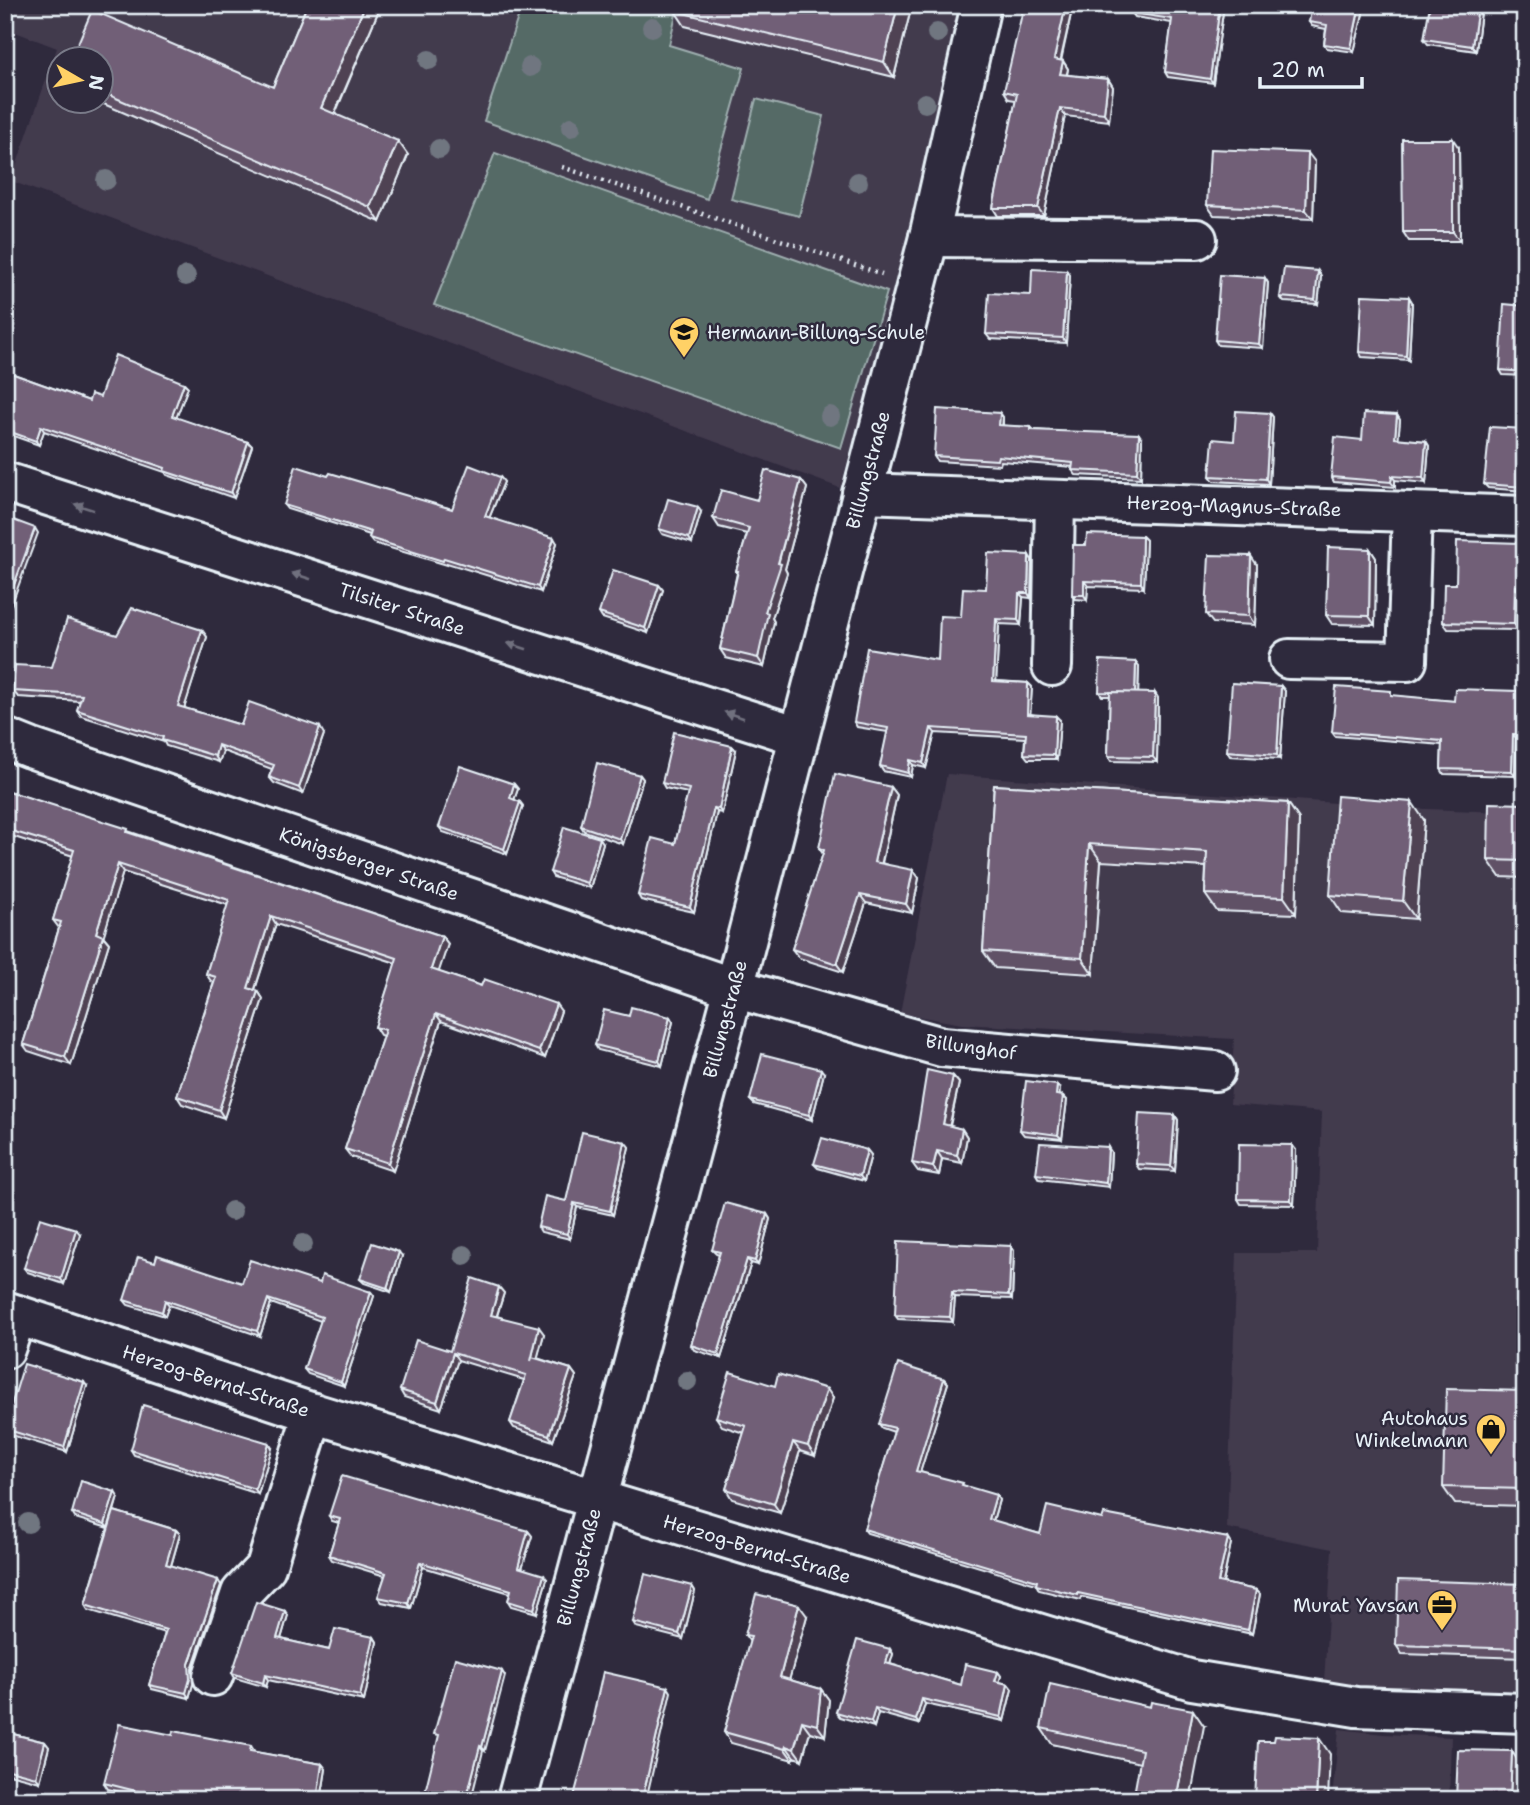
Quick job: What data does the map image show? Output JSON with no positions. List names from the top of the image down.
{
  "streets": {
    "street": [
      "Billungstraße",
      "Herzog-Magnus-Straße",
      "Tilsiter Straße",
      "Königsberger Straße",
      "Billunghof",
      "Herzog-Bernd-Straße"
    ]
  },
  "crossings": [
    ["Billungstraße", "Herzog-Magnus-Straße"],
    ["Billungstraße", "Tilsiter Straße"],
    ["Billungstraße", "Königsberger Straße"],
    ["Billungstraße", "Billunghof"],
    ["Billungstraße", "Herzog-Bernd-Straße"],
    ["Königsberger Straße", "Billunghof"]
  ],
  "one_way": ["Tilsiter Straße"],
  "places": {
    "school or university": ["Hermann-Billung-Schule"],
    "shop": ["Autohaus Winkelmann"],
    "office": ["Murat Yavsan"]
  },
  "scale_bar": "20 m",
  "north": "right"
}
